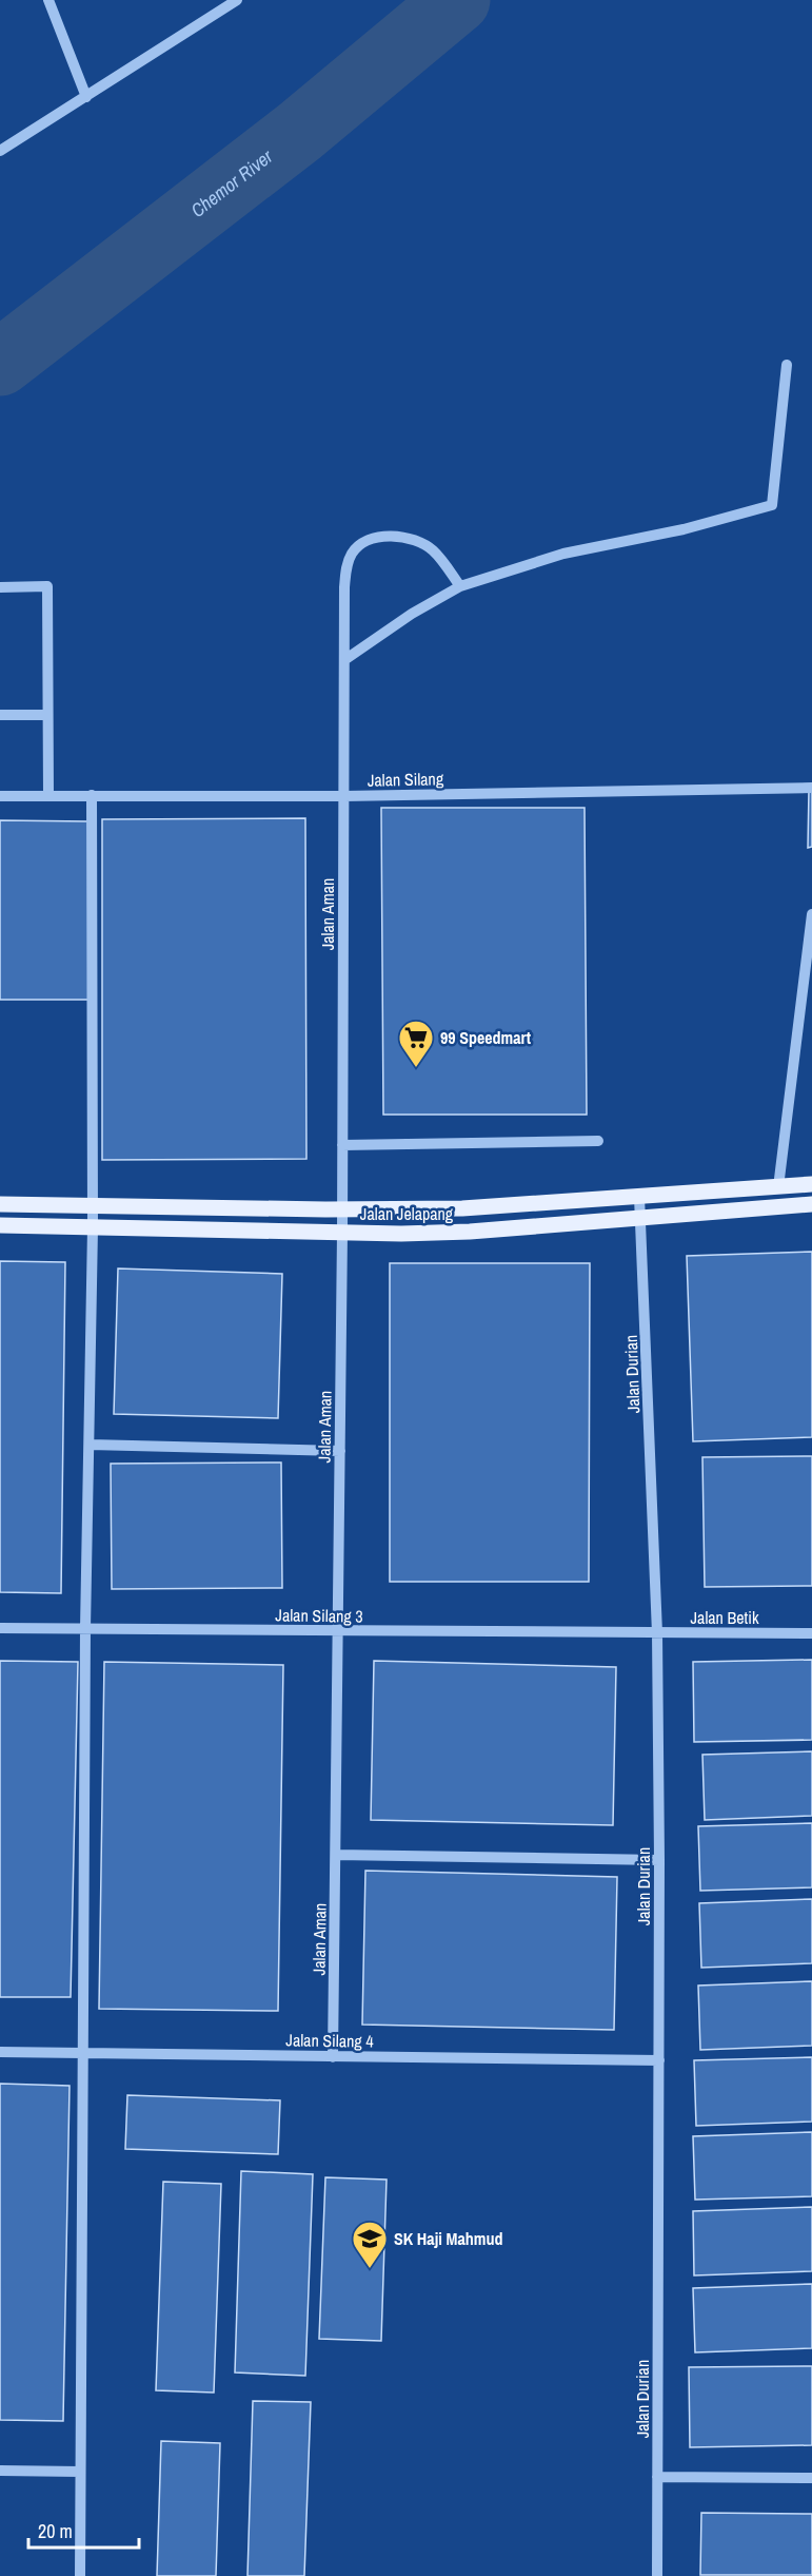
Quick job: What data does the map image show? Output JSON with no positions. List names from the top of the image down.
{
  "streets": {
    "main road": ["Jalan Jelapang"],
    "street": [
      "Jalan Silang",
      "Jalan Aman",
      "Jalan Durian",
      "Jalan Silang 3",
      "Jalan Betik",
      "Jalan Silang 4"
    ]
  },
  "crossings": [
    ["Jalan Silang", "Jalan Aman"],
    ["Jalan Aman", "Jalan Jelapang"],
    ["Jalan Aman", "Jalan Silang 3"],
    ["Jalan Aman", "Jalan Silang 4"],
    ["Jalan Jelapang", "Jalan Durian"],
    ["Jalan Durian", "Jalan Betik"],
    ["Jalan Durian", "Jalan Silang 4"],
    ["Jalan Silang 3", "Jalan Betik"]
  ],
  "water": ["Chemor River"],
  "places": {
    "supermarket": ["99 Speedmart"],
    "school or university": ["SK Haji Mahmud"]
  },
  "scale_bar": "20 m"
}
